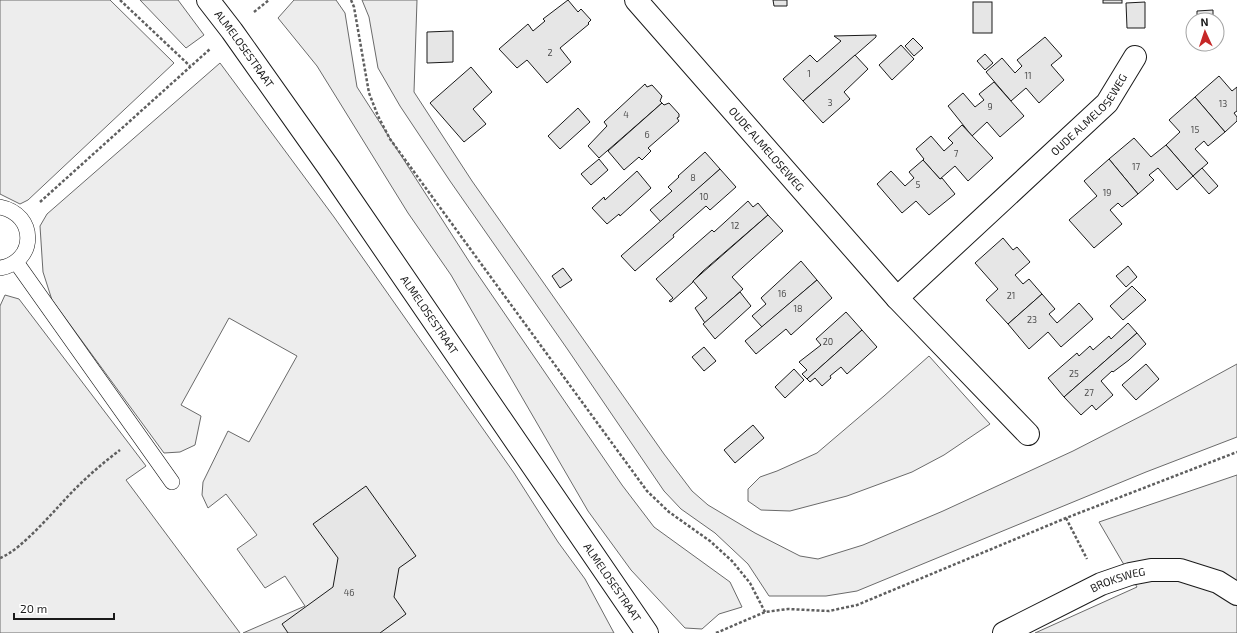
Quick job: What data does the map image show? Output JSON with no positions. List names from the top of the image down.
{
  "streets": {
    "street": ["ALMELOSESTRAAT", "OUDE ALMELOSEWEG", "BROKSWEG"]
  },
  "house_numbers": [
    "2",
    "1",
    "11",
    "3",
    "13",
    "9",
    "4",
    "15",
    "6",
    "7",
    "17",
    "8",
    "5",
    "19",
    "10",
    "12",
    "16",
    "21",
    "18",
    "23",
    "20",
    "25",
    "27",
    "46"
  ],
  "scale_bar": "20 m",
  "north": "top"
}
